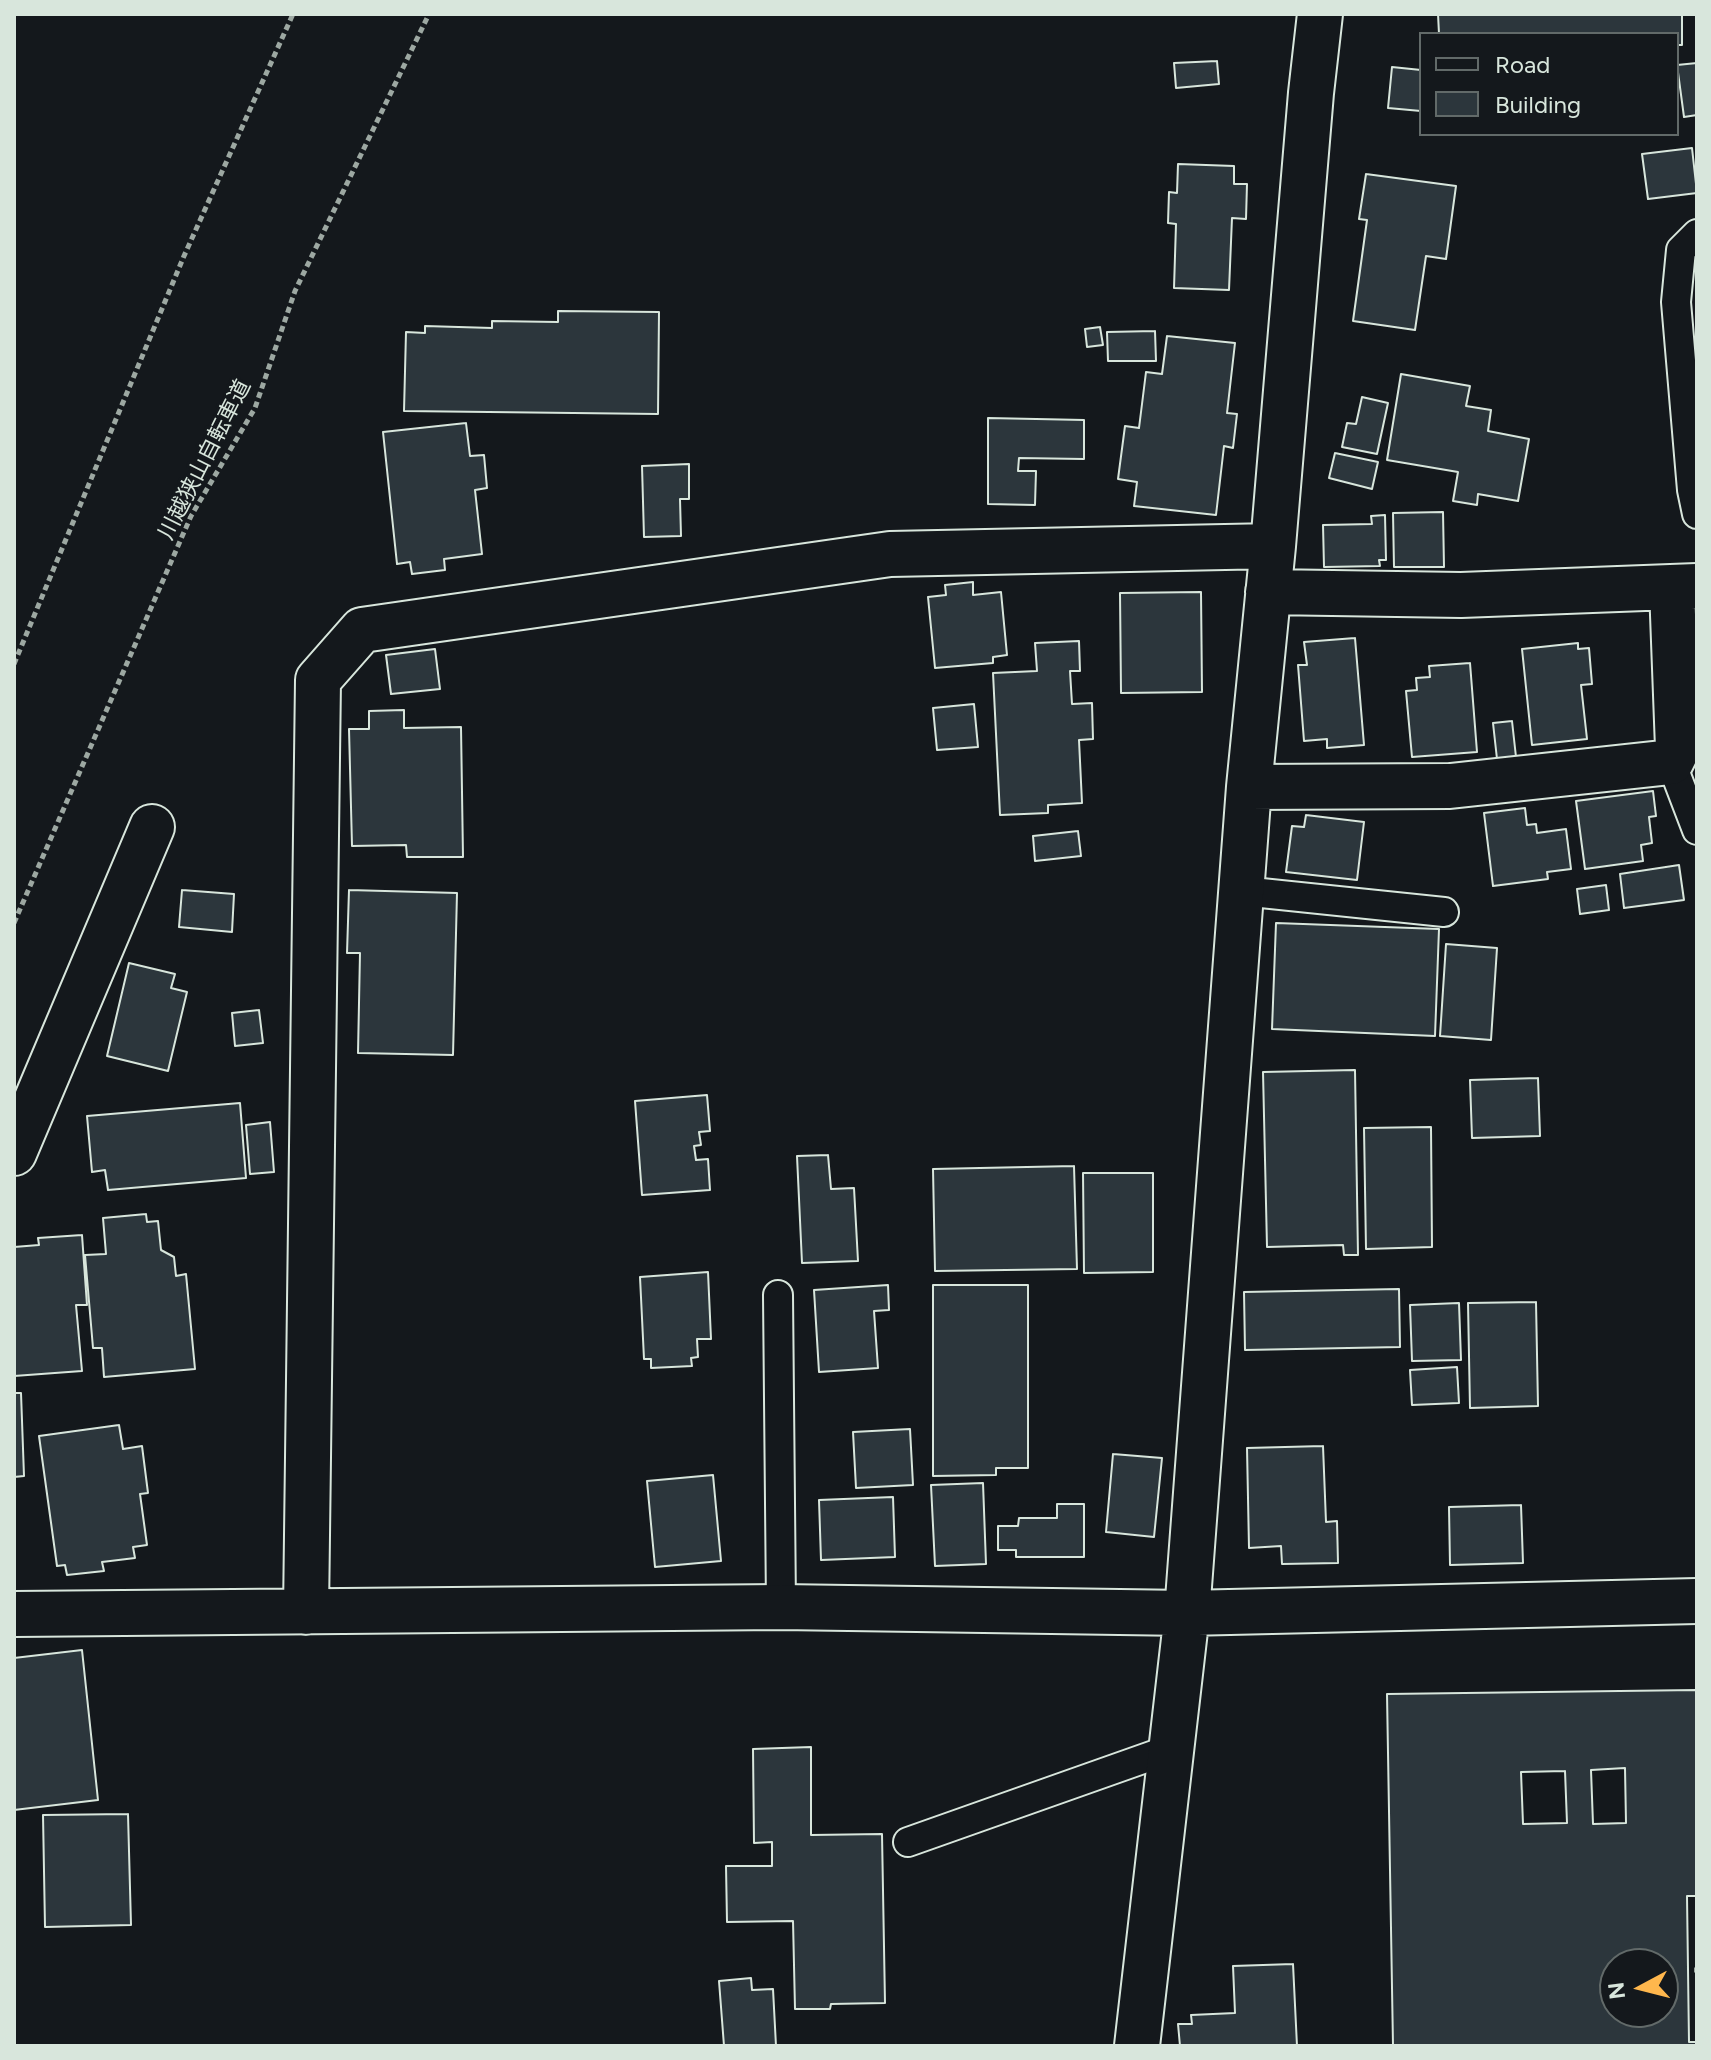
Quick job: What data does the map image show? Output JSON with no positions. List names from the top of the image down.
{
  "streets": {
    "path": ["川越狭山自転車道"]
  },
  "legend": ["Road", "Building"],
  "north": "left"
}
